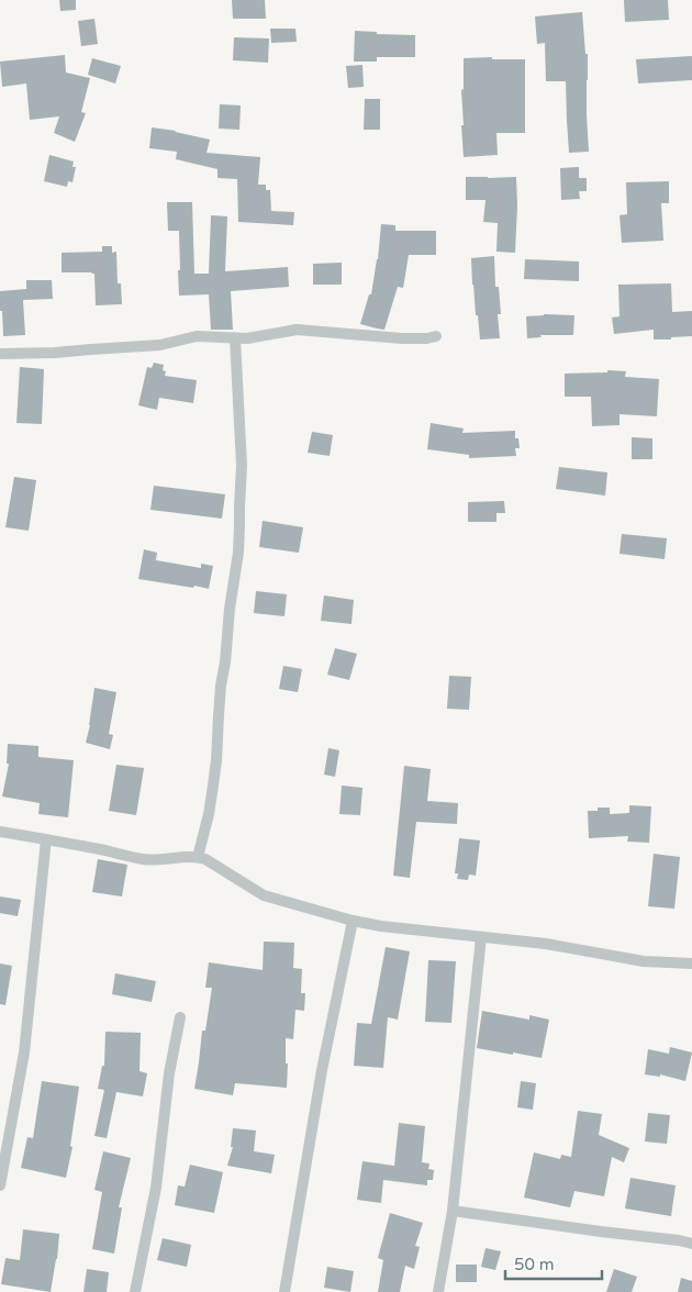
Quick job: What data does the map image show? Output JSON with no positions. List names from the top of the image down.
{
  "scale_bar": "50 m"
}
